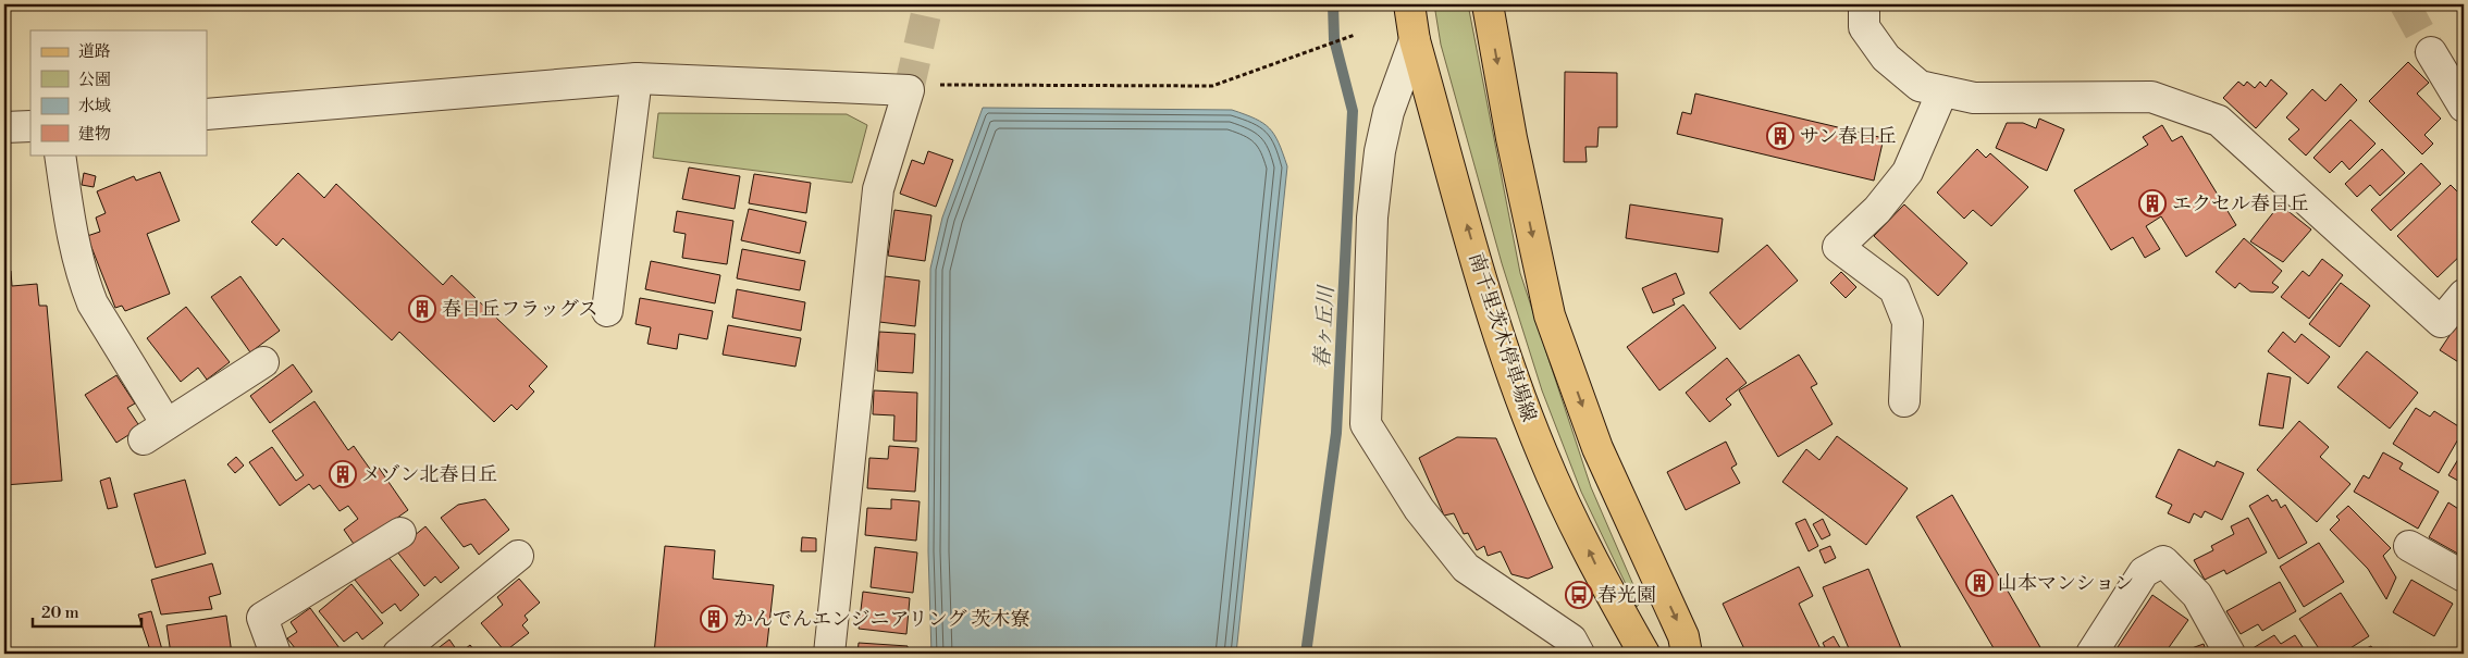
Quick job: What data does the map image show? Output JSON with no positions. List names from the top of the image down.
{
  "streets": {
    "main road": ["南千里茨木停車場線"]
  },
  "water": ["春ヶ丘川"],
  "places": {
    "building": [
      "サン春日丘",
      "エクセル春日丘",
      "春日丘フラッグス",
      "メゾン北春日丘",
      "山本マンション",
      "かんでんエンジニアリング 茨木寮"
    ],
    "bus stop": ["春光園"]
  },
  "legend": [
    "道路",
    "公園",
    "水域",
    "建物"
  ],
  "scale_bar": "20 m"
}
